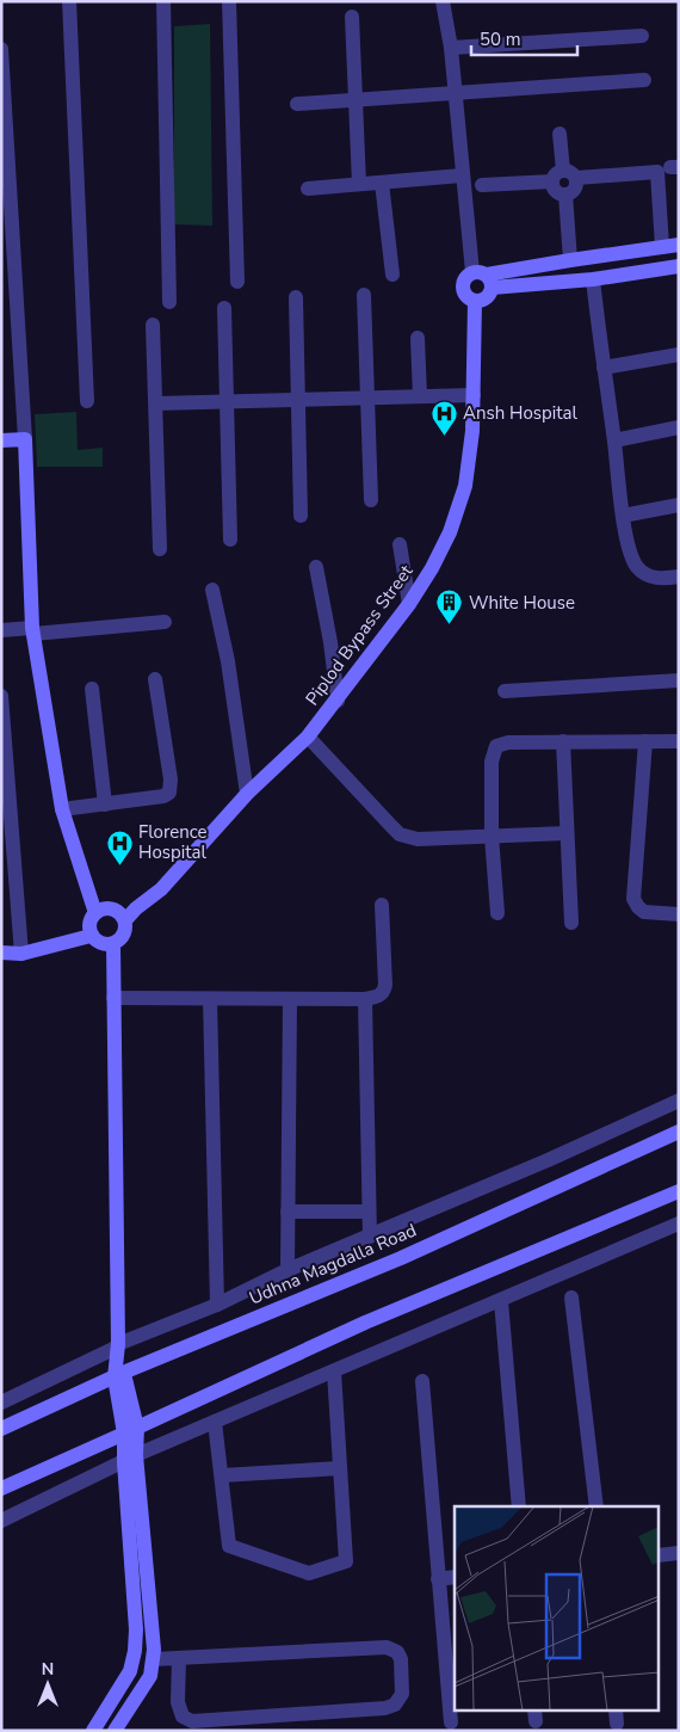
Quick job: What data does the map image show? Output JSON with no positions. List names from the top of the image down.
{
  "streets": {
    "street": ["Piplod Bypass Street", "Udhna Magdalla Road"]
  },
  "places": {
    "hospital": ["Ansh Hospital", "Florence Hospital"],
    "building": ["White House"]
  },
  "scale_bar": "50 m",
  "north": "top"
}
